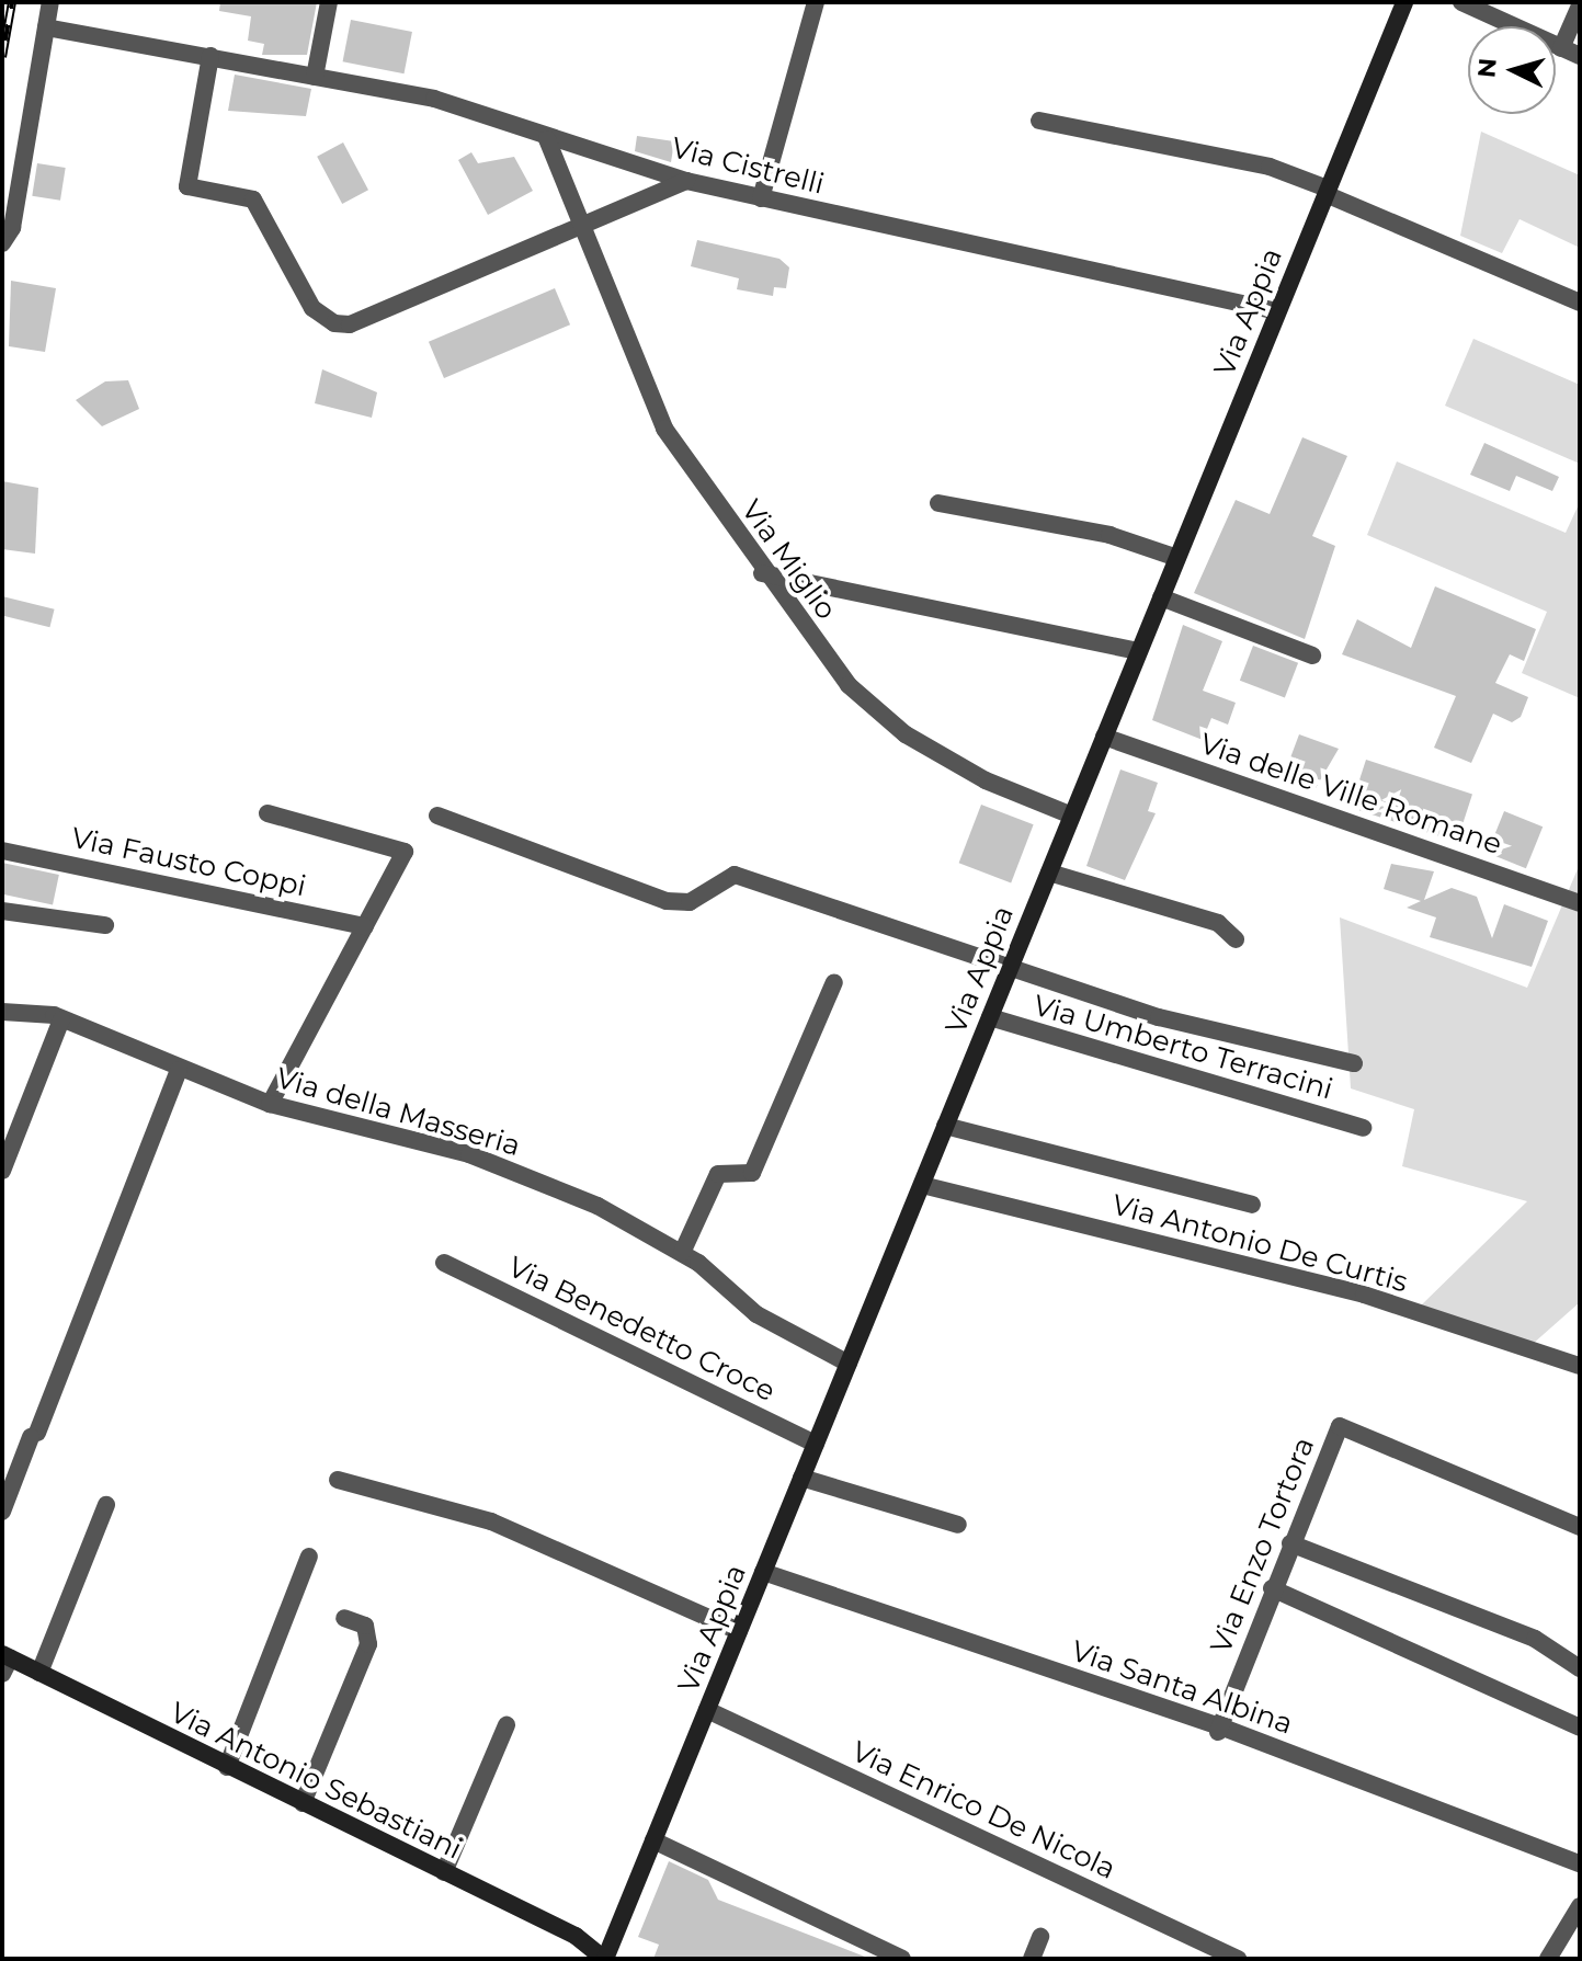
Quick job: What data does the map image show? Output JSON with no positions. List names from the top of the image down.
{
  "streets": {
    "main road": ["Via Appia", "Via Antonio Sebastiani"],
    "street": [
      "Via Cistrelli",
      "Via Miglio",
      "Via delle Ville Romane",
      "Via Fausto Coppi",
      "Via Umberto Terracini",
      "Via della Masseria",
      "Via Antonio De Curtis",
      "Via Benedetto Croce",
      "Via Enzo Tortora",
      "Via Santa Albina",
      "Via Enrico De Nicola"
    ]
  },
  "crossings": [
    ["Via Cistrelli", "Via Appia"],
    ["Via Cistrelli", "Via Miglio"],
    ["Via Appia", "Via Miglio"],
    ["Via Appia", "Via delle Ville Romane"],
    ["Via Appia", "Via Umberto Terracini"],
    ["Via Appia", "Via della Masseria"],
    ["Via Appia", "Via Antonio De Curtis"],
    ["Via Appia", "Via Benedetto Croce"],
    ["Via Appia", "Via Santa Albina"],
    ["Via Appia", "Via Antonio Sebastiani"],
    ["Via Appia", "Via Enrico De Nicola"],
    ["Via Enzo Tortora", "Via Santa Albina"]
  ],
  "north": "left"
}
